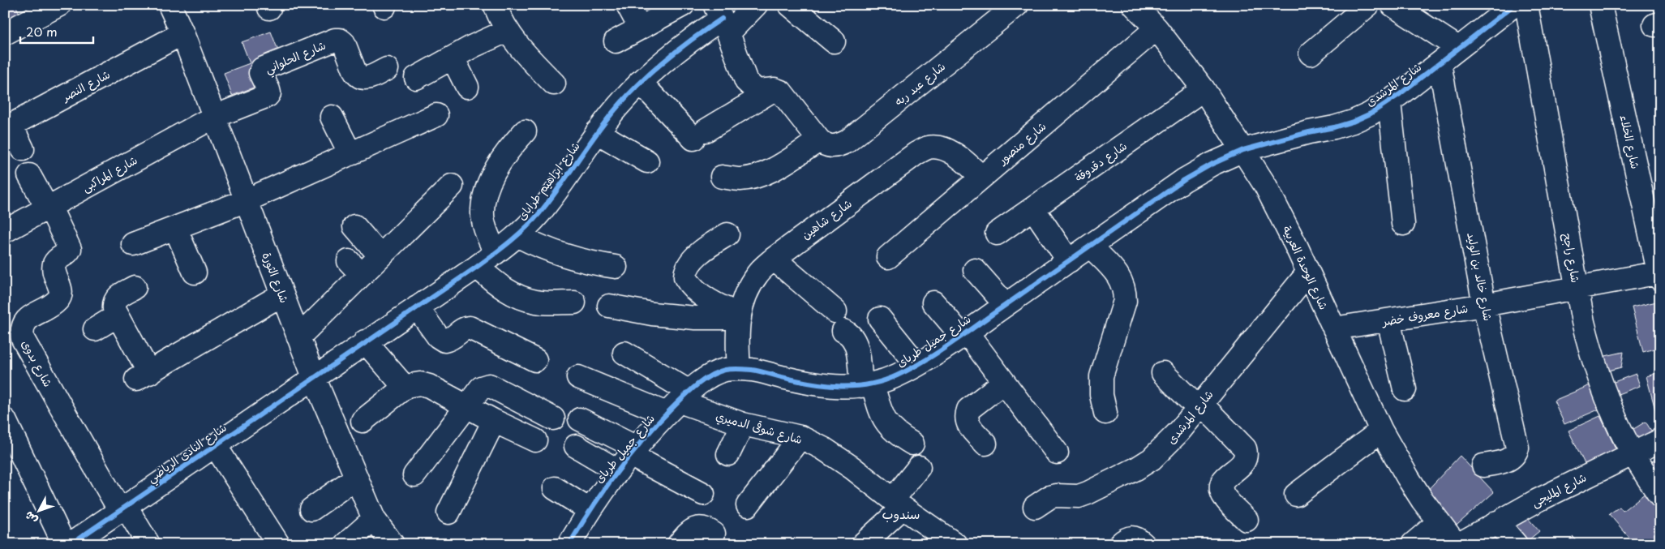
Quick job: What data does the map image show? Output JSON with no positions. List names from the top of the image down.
{
  "streets": {
    "street": [
      "شارع الحلواني",
      "شارع عبد ربه",
      "شارع المرشدى",
      "شارع النصر",
      "شارع الخلاء",
      "شارع منصور",
      "شارع دقدوقة",
      "شارع المراكبى",
      "شارع ابراهيم طراباى",
      "شارع شاهين",
      "شارع راجح",
      "شارع الوحدة العربية",
      "شارع خالد بن الوليد",
      "شارع الثورة",
      "شارع معروف خضر",
      "شارع جميل طرباى",
      "شارع بدوى",
      "شارع شوقى الدميري",
      "شارع النادى الرياضي",
      "شارع المليجى"
    ]
  },
  "crossings": [
    ["شارع الحلواني", "شارع المراكبى"],
    ["شارع الحلواني", "شارع الثورة"],
    ["شارع المرشدى", "شارع الوحدة العربية"],
    ["شارع المرشدى", "شارع خالد بن الوليد"],
    ["شارع المرشدى", "شارع جميل طرباى"],
    ["شارع النصر", "شارع الثورة"],
    ["شارع الخلاء", "شارع معروف خضر"],
    ["شارع منصور", "شارع شاهين"],
    ["شارع منصور", "شارع الوحدة العربية"],
    ["شارع دقدوقة", "شارع الوحدة العربية"],
    ["شارع المراكبى", "شارع الثورة"],
    ["شارع المراكبى", "شارع بدوى"],
    ["شارع ابراهيم طراباى", "شارع الثورة"],
    ["شارع ابراهيم طراباى", "شارع النادى الرياضي"],
    ["شارع شاهين", "شارع جميل طرباى"],
    ["شارع راجح", "شارع معروف خضر"],
    ["شارع راجح", "شارع المليجى"],
    ["شارع الوحدة العربية", "شارع معروف خضر"],
    ["شارع الوحدة العربية", "شارع جميل طرباى"],
    ["شارع خالد بن الوليد", "شارع معروف خضر"],
    ["شارع الثورة", "شارع النادى الرياضي"],
    ["شارع جميل طرباى", "شارع شوقى الدميري"],
    ["شارع بدوى", "شارع النادى الرياضي"]
  ],
  "districts": ["سندوب"],
  "scale_bar": "20 m",
  "north": "bottom left"
}
